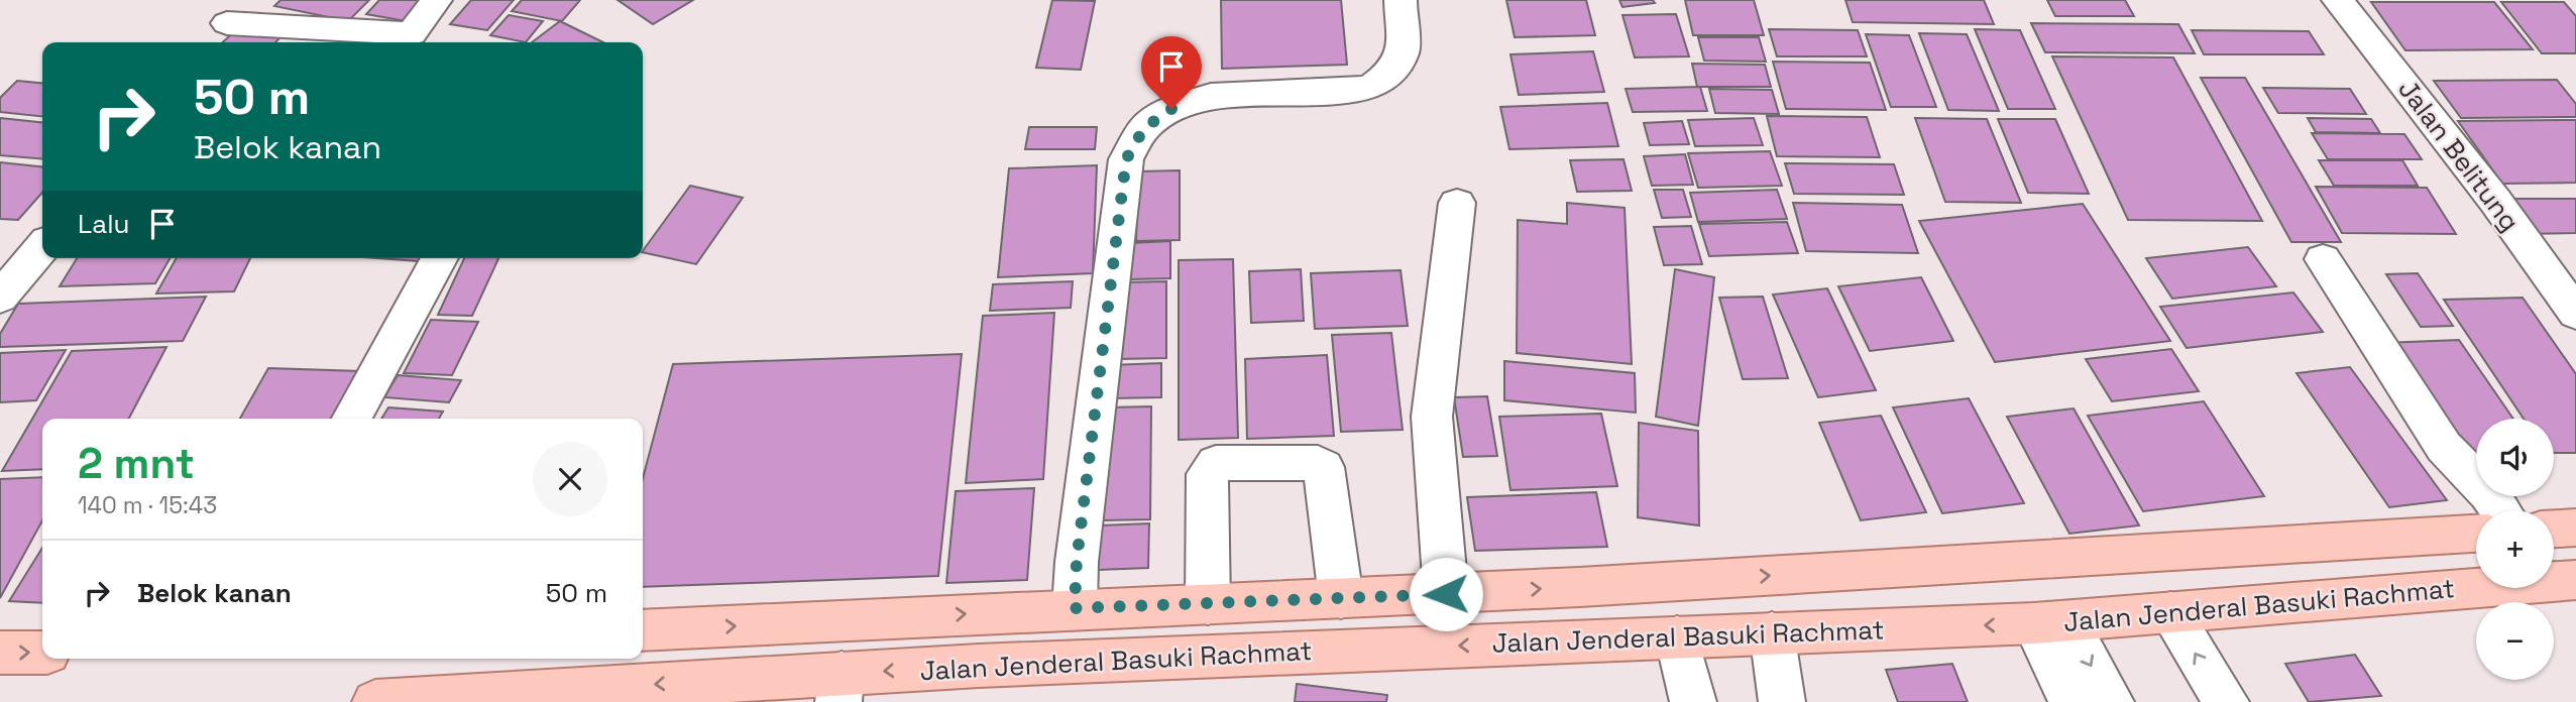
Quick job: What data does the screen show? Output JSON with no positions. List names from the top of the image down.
{
  "streets": {
    "main road": ["Jalan Jenderal Basuki Rachmat"],
    "street": ["Jalan Belitung"]
  },
  "page": {
    "turn": ["50 m", "Belok kanan"],
    "then": "Lalu",
    "map_buttons": ["+", "−"],
    "heading": ["2 mnt", "140 m · 15:43"],
    "list": [
      {
        "name": "Belok kanan",
        "value": "50 m"
      }
    ]
  }
}
